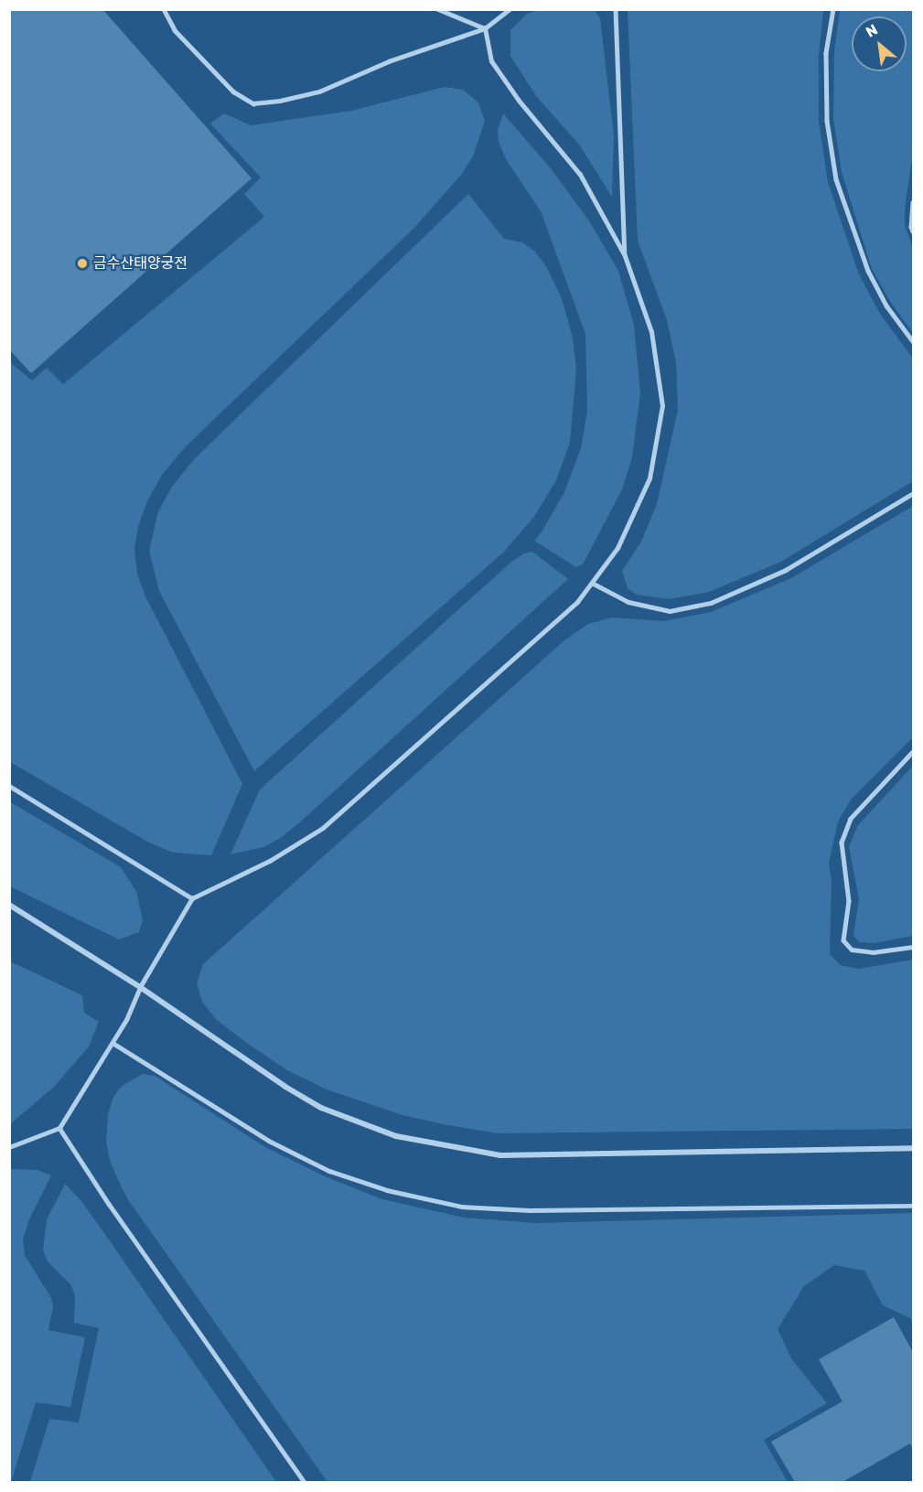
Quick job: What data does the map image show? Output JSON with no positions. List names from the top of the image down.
{
  "places": ["금수산태양궁전"],
  "north": "top left"
}
